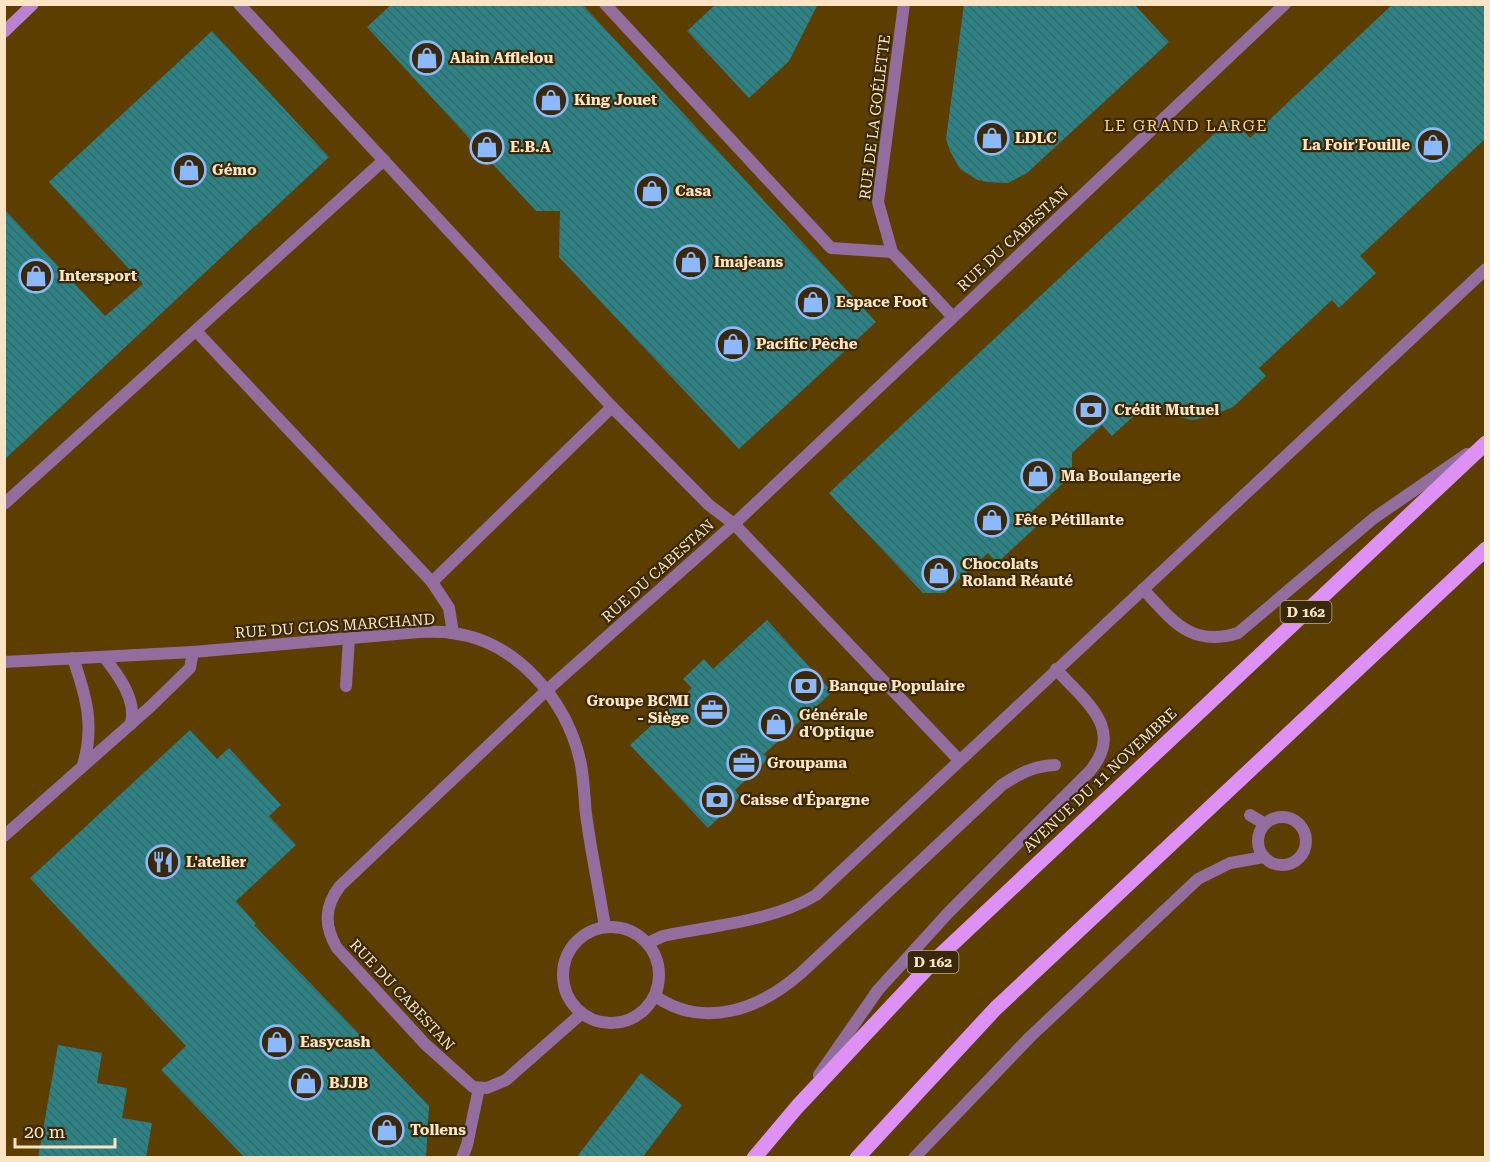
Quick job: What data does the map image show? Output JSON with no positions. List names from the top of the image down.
{
  "streets": {
    "main road": ["D 162", "AVENUE DU 11 NOVEMBRE"],
    "street": ["RUE DE LA GOÉLETTE", "RUE DU CABESTAN", "RUE DU CLOS MARCHAND"]
  },
  "crossings": [
    ["RUE DE LA GOÉLETTE", "RUE DU CABESTAN"],
    ["RUE DU CABESTAN", "RUE DU CLOS MARCHAND"]
  ],
  "districts": ["LE GRAND LARGE"],
  "places": {
    "shop": [
      "Alain Afflelou",
      "King Jouet",
      "LDLC",
      "La Foir'Fouille",
      "E.B.A",
      "Gémo",
      "Casa",
      "Imajeans",
      "Intersport",
      "Espace Foot",
      "Pacific Pêche",
      "Ma Boulangerie",
      "Fête Pétillante",
      "Chocolats Roland Réauté",
      "Générale d'Optique",
      "Easycash",
      "BJJB",
      "Tollens"
    ],
    "bank": ["Crédit Mutuel", "Banque Populaire", "Caisse d'Épargne"],
    "office": ["Groupe BCMI - Siège", "Groupama"],
    "restaurant": ["L'atelier"]
  },
  "scale_bar": "20 m"
}
